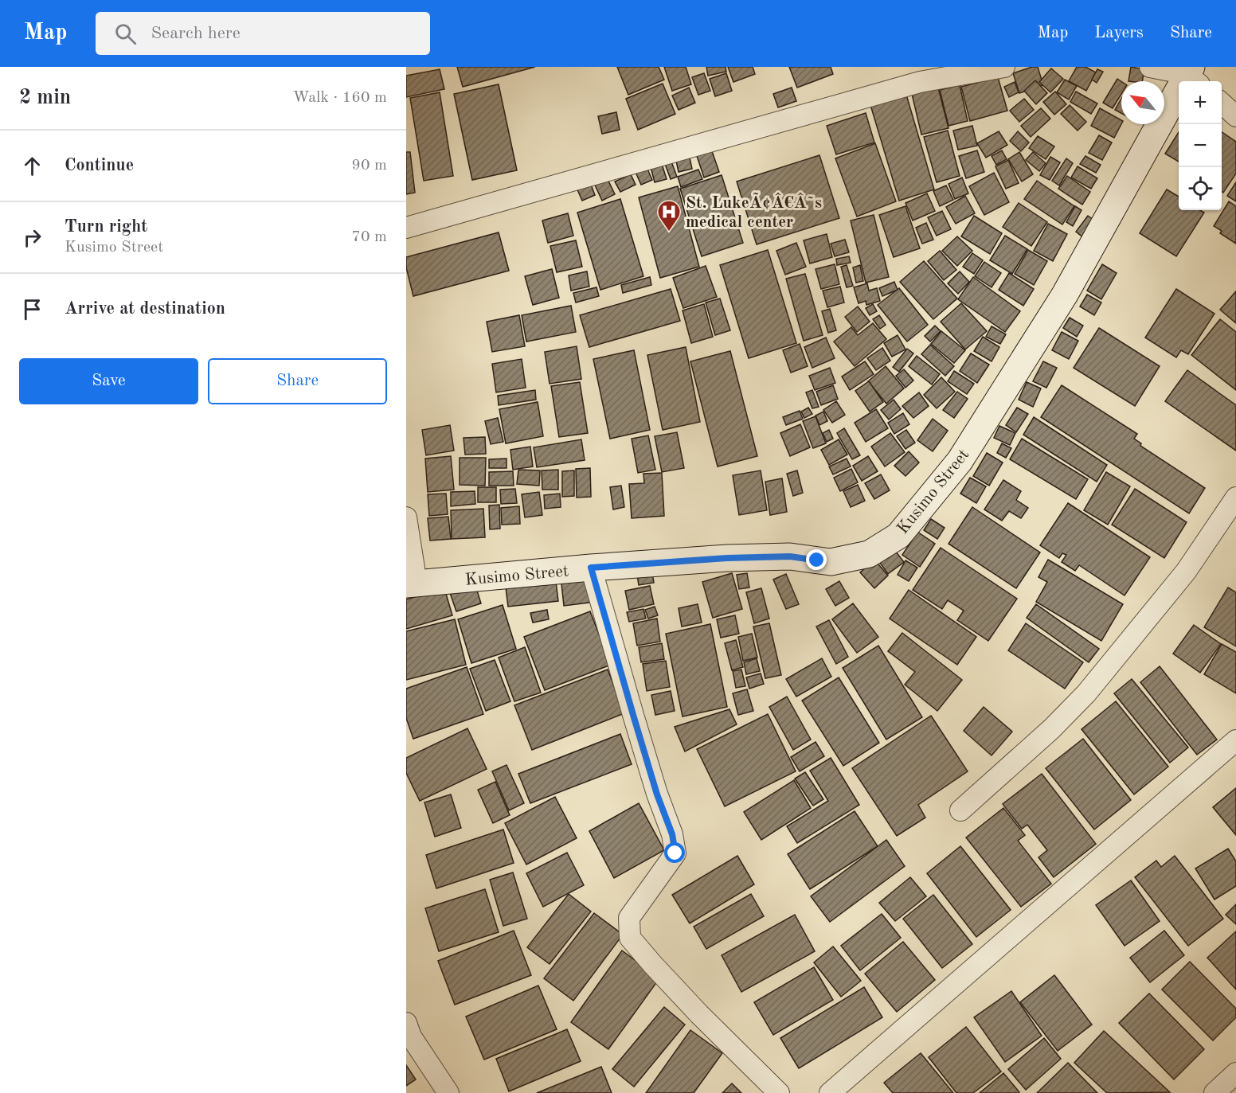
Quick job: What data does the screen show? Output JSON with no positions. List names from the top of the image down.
{
  "streets": {
    "street": ["Kusimo Street"]
  },
  "places": {
    "hospital": ["St. LukeÃ¢Â€Â˜s medical center"]
  },
  "north": "top left",
  "page": {
    "header": "Map",
    "search": "Search here",
    "nav": ["Map", "Layers", "Share"],
    "heading": ["2 min", "Walk · 160 m"],
    "map_buttons": ["+", "−"],
    "list": [
      ["Continue", "90 m"],
      ["Turn right", "Kusimo Street", "70 m"],
      "Arrive at destination"
    ],
    "buttons": ["Save", "Share"]
  }
}
